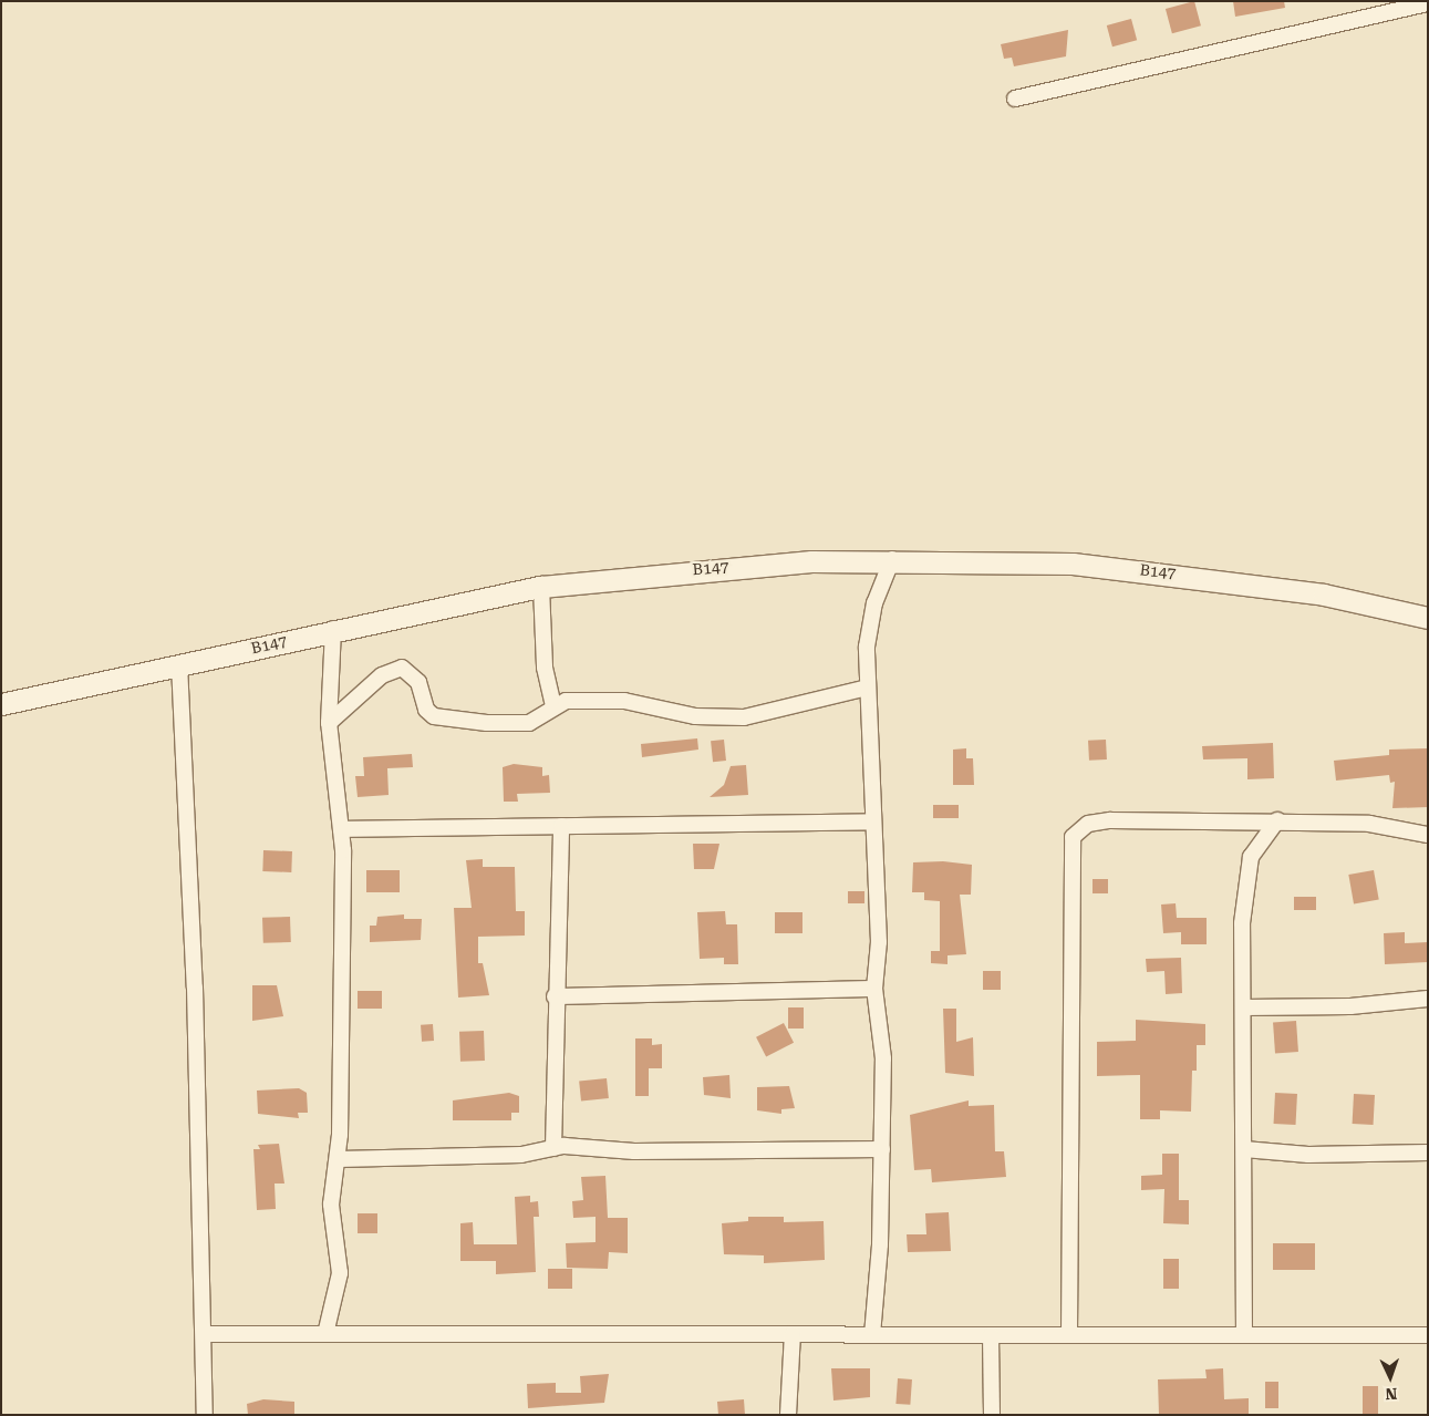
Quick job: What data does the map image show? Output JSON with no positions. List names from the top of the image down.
{
  "streets": {
    "main road": ["B147"]
  },
  "north": "bottom"
}
